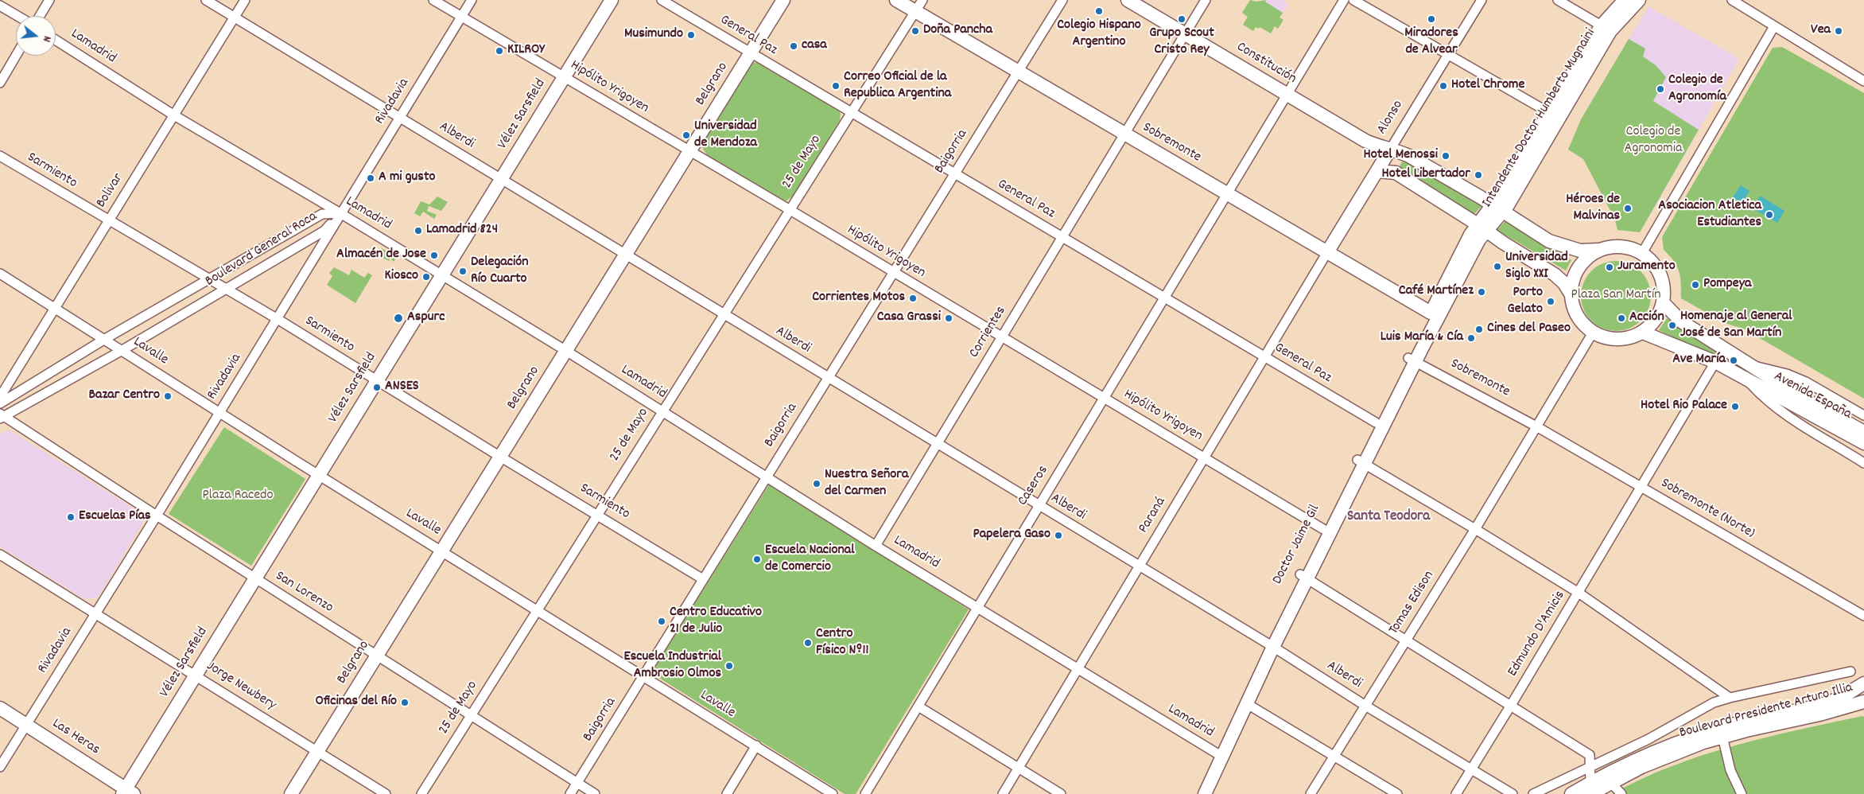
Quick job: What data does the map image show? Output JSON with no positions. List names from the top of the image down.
{
  "streets": {
    "main road": [
      "Constitución",
      "Belgrano",
      "Vélez Sarsfield",
      "Alonso",
      "Intendente Doctor Humberto Mugnaini",
      "Sobremonte",
      "Avenida España",
      "Doctor Jaime Gil",
      "Boulevard Presidente Arturo Illia",
      "Las Heras"
    ],
    "street": [
      "General Paz",
      "Lamadrid",
      "Hipólito Yrigoyen",
      "Rivadavia",
      "Alberdi",
      "Baigorria",
      "25 de Mayo",
      "Sarmiento",
      "Bolivar",
      "Boulevard General Roca",
      "Corrientes",
      "Lavalle",
      "Caseros",
      "Sobremonte (Norte)",
      "Paraná",
      "San Lorenzo",
      "Tomas Edison",
      "Edmundo D'Amicis",
      "Jorge Newbery"
    ]
  },
  "crossings": [
    ["General Paz", "Belgrano"],
    ["General Paz", "Baigorria"],
    ["General Paz", "25 de Mayo"],
    ["General Paz", "Corrientes"],
    ["General Paz", "Caseros"],
    ["General Paz", "Paraná"],
    ["General Paz", "Doctor Jaime Gil"],
    ["Lamadrid", "Belgrano"],
    ["Lamadrid", "Rivadavia"],
    ["Lamadrid", "Vélez Sarsfield"],
    ["Lamadrid", "Baigorria"],
    ["Lamadrid", "25 de Mayo"],
    ["Lamadrid", "Bolivar"],
    ["Lamadrid", "Boulevard General Roca"],
    ["Lamadrid", "Corrientes"],
    ["Lamadrid", "Caseros"],
    ["Lamadrid", "Paraná"],
    ["Lamadrid", "Doctor Jaime Gil"],
    ["Constitución", "Alonso"],
    ["Constitución", "Corrientes"],
    ["Constitución", "Caseros"],
    ["Belgrano", "Hipólito Yrigoyen"],
    ["Belgrano", "Alberdi"],
    ["Belgrano", "Sarmiento"],
    ["Belgrano", "Lavalle"],
    ["Belgrano", "San Lorenzo"],
    ["Belgrano", "Jorge Newbery"],
    ["Hipólito Yrigoyen", "Rivadavia"],
    ["Hipólito Yrigoyen", "Vélez Sarsfield"],
    ["Hipólito Yrigoyen", "Baigorria"],
    ["Hipólito Yrigoyen", "25 de Mayo"],
    ["Hipólito Yrigoyen", "Corrientes"],
    ["Hipólito Yrigoyen", "Caseros"],
    ["Hipólito Yrigoyen", "Paraná"],
    ["Hipólito Yrigoyen", "Doctor Jaime Gil"],
    ["Rivadavia", "Alberdi"],
    ["Rivadavia", "Sarmiento"],
    ["Rivadavia", "Boulevard General Roca"],
    ["Rivadavia", "Lavalle"],
    ["Rivadavia", "San Lorenzo"],
    ["Rivadavia", "Jorge Newbery"],
    ["Rivadavia", "Las Heras"],
    ["Vélez Sarsfield", "Alberdi"],
    ["Vélez Sarsfield", "Sarmiento"],
    ["Vélez Sarsfield", "Lavalle"],
    ["Vélez Sarsfield", "San Lorenzo"],
    ["Vélez Sarsfield", "Jorge Newbery"],
    ["Vélez Sarsfield", "Las Heras"],
    ["Alonso", "Sobremonte"],
    ["Alonso", "Paraná"],
    ["Intendente Doctor Humberto Mugnaini", "Sobremonte"],
    ["Intendente Doctor Humberto Mugnaini", "Doctor Jaime Gil"],
    ["Alberdi", "Baigorria"],
    ["Alberdi", "25 de Mayo"],
    ["Alberdi", "Bolivar"],
    ["Alberdi", "Corrientes"],
    ["Alberdi", "Caseros"],
    ["Alberdi", "Paraná"],
    ["Alberdi", "Doctor Jaime Gil"],
    ["Alberdi", "Tomas Edison"],
    ["Alberdi", "Edmundo D'Amicis"],
    ["Sobremonte", "Baigorria"],
    ["Sobremonte", "25 de Mayo"],
    ["Sobremonte", "Corrientes"],
    ["Sobremonte", "Caseros"],
    ["Sobremonte", "Sobremonte (Norte)"],
    ["Sobremonte", "Paraná"],
    ["Sobremonte", "Doctor Jaime Gil"],
    ["Sobremonte", "Tomas Edison"],
    ["Baigorria", "Sarmiento"],
    ["Baigorria", "Lavalle"],
    ["Baigorria", "San Lorenzo"],
    ["25 de Mayo", "Sarmiento"],
    ["25 de Mayo", "Lavalle"],
    ["25 de Mayo", "San Lorenzo"],
    ["Sarmiento", "Bolivar"],
    ["Sarmiento", "Boulevard General Roca"],
    ["Bolivar", "Lavalle"],
    ["Boulevard General Roca", "Lavalle"],
    ["Boulevard General Roca", "San Lorenzo"],
    ["Avenida España", "Tomas Edison"],
    ["Avenida España", "Edmundo D'Amicis"],
    ["Sobremonte (Norte)", "Tomas Edison"],
    ["Sobremonte (Norte)", "Edmundo D'Amicis"]
  ],
  "districts": ["Santa Teodora"],
  "parks": ["Colegio de Agronomia", "Plaza San Martín", "Plaza Racedo"],
  "places": [
    "Colegio Hispano Argentino",
    "Grupo Scout Cristo Rey",
    "Miradores de Alvear",
    "Doña Pancha",
    "Vea",
    "Musimundo",
    "casa",
    "KILROY",
    "Correo Oficial de la Republica Argentina",
    "Hotel Chrome",
    "Colegio de Agronomía",
    "Universidad de Mendoza",
    "Hotel Menossi",
    "Hotel Libertador",
    "A mi gusto",
    "Héroes de Malvinas",
    "Asociacion Atletica Estudiantes",
    "Lamadrid 824",
    "Almacén de Jose",
    "Universidad Siglo XXI",
    "Juramento",
    "Delegación Río Cuarto",
    "Kiosco",
    "Pompeya",
    "Café Martínez",
    "Corrientes Motos",
    "Porto Gelato",
    "Aspurc",
    "Casa Grassi",
    "Acción",
    "Homenaje al General José de San Martín",
    "Cines del Paseo",
    "Luis María & Cía",
    "Ave María",
    "ANSES",
    "Bazar Centro",
    "Hotel Rio Palace",
    "Nuestra Señora del Carmen",
    "Escuelas Pías",
    "Papelera Gaso",
    "Escuela Nacional de Comercio",
    "Centro Educativo 21 de Julio",
    "Centro Físico Nº11",
    "Escuela Industrial Ambrosio Olmos",
    "Oficinas del Río"
  ],
  "north": "right"
}
